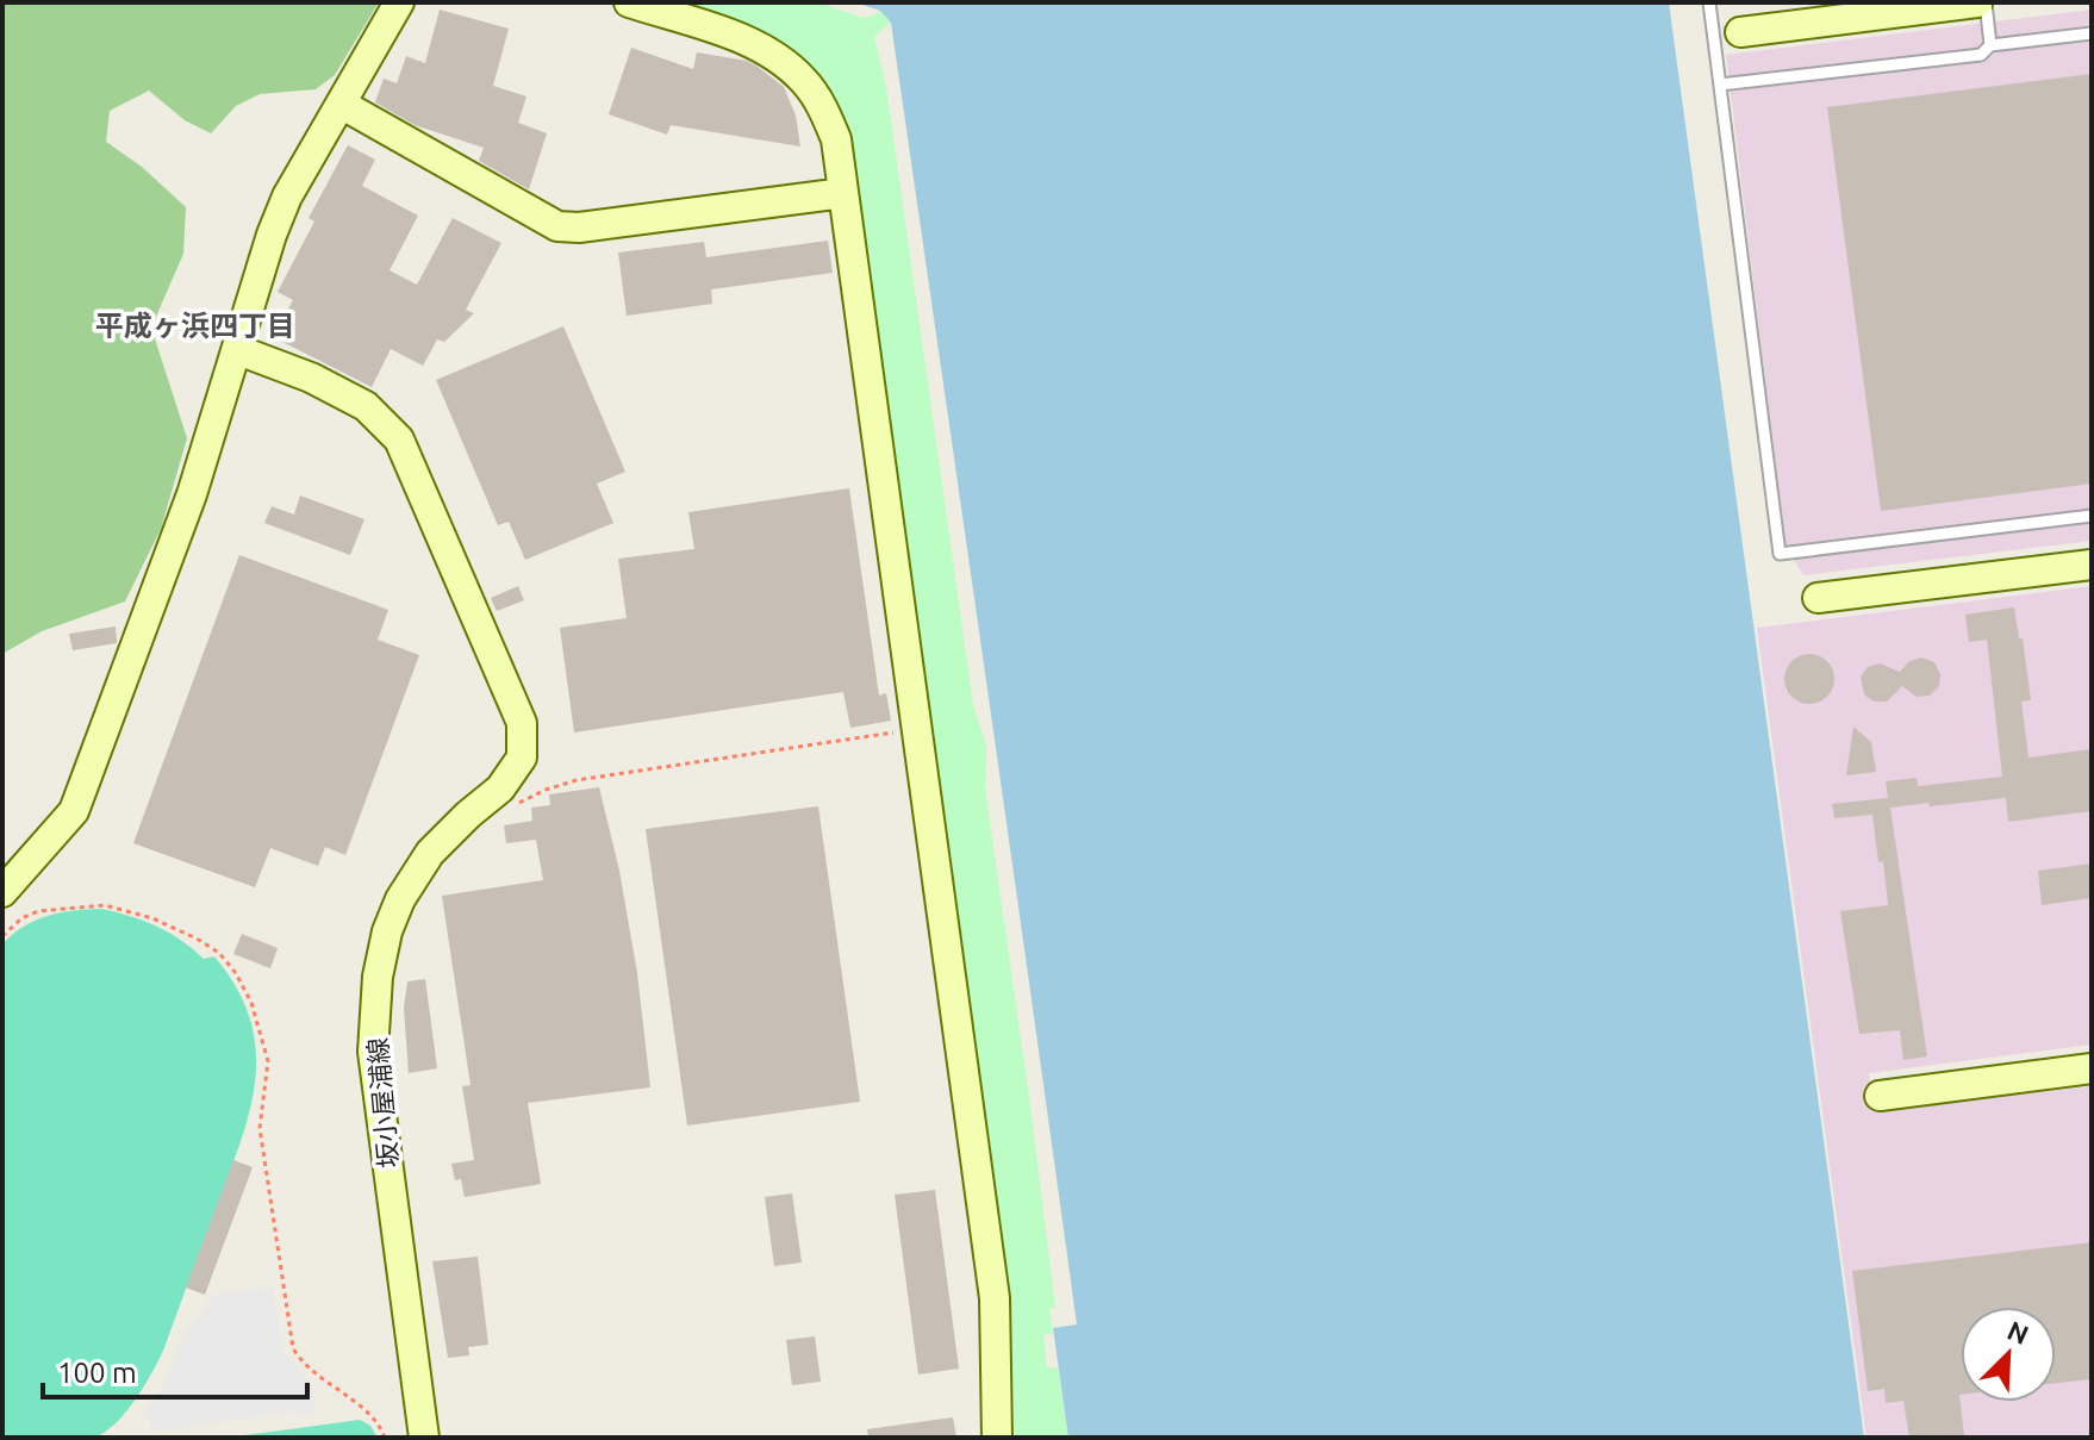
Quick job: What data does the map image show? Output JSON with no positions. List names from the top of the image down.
{
  "streets": {
    "street": ["坂小屋浦線"]
  },
  "districts": ["平成ヶ浜四丁目"],
  "scale_bar": "100 m",
  "north": "top right"
}
